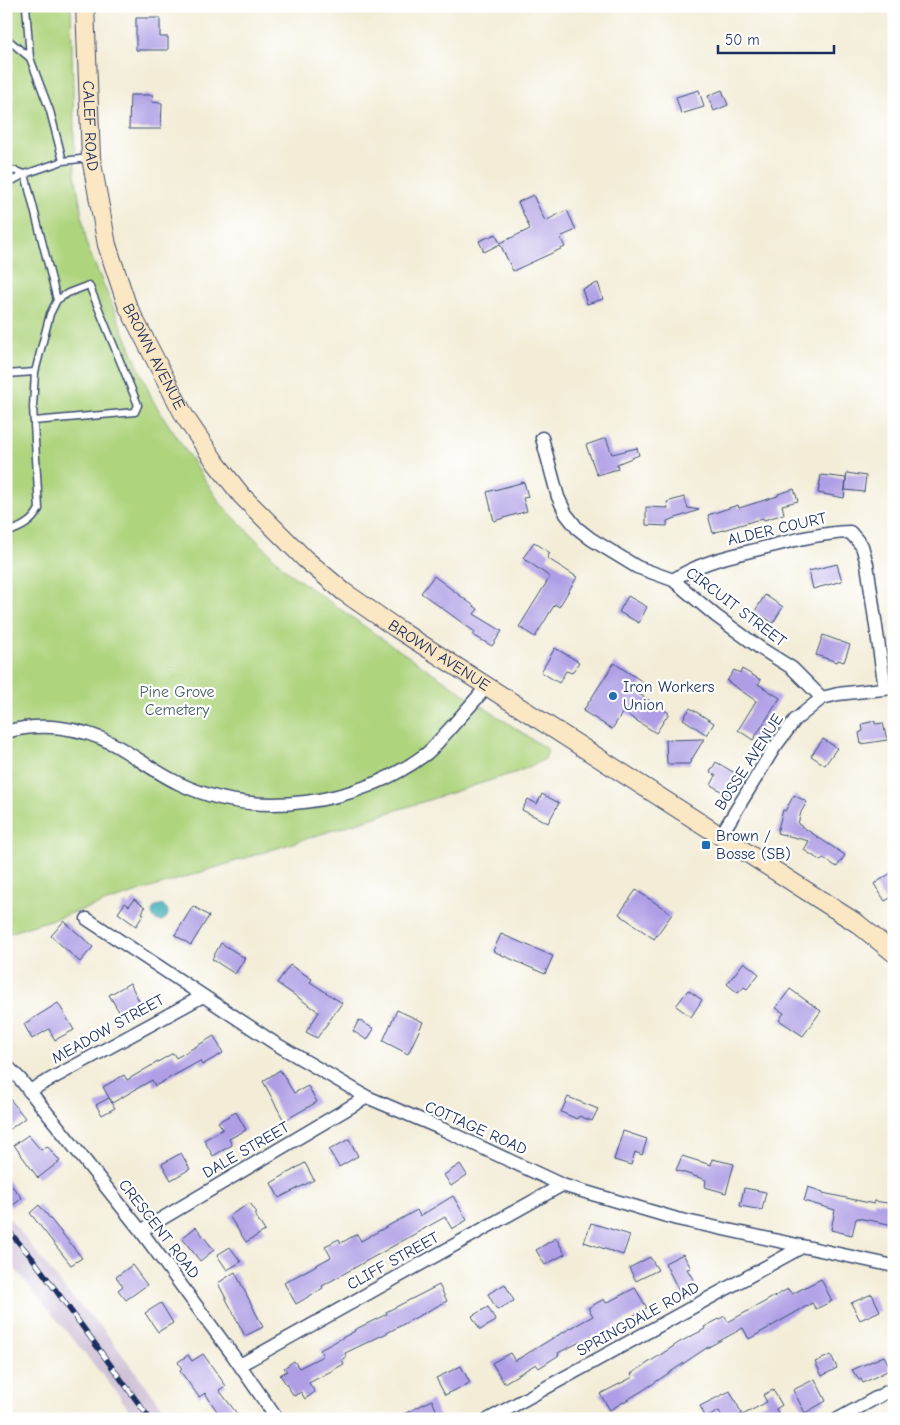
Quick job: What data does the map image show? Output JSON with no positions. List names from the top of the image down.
{
  "streets": {
    "main road": ["CALEF ROAD", "BROWN AVENUE"],
    "street": [
      "ALDER COURT",
      "CIRCUIT STREET",
      "BOSSE AVENUE",
      "MEADOW STREET",
      "COTTAGE ROAD",
      "DALE STREET",
      "CRESCENT ROAD",
      "CLIFF STREET",
      "SPRINGDALE ROAD"
    ]
  },
  "crossings": [
    ["CALEF ROAD", "BROWN AVENUE"],
    ["BROWN AVENUE", "BOSSE AVENUE"],
    ["ALDER COURT", "CIRCUIT STREET"],
    ["ALDER COURT", "BOSSE AVENUE"],
    ["CIRCUIT STREET", "BOSSE AVENUE"],
    ["MEADOW STREET", "COTTAGE ROAD"],
    ["MEADOW STREET", "CRESCENT ROAD"],
    ["COTTAGE ROAD", "DALE STREET"],
    ["COTTAGE ROAD", "CLIFF STREET"],
    ["COTTAGE ROAD", "SPRINGDALE ROAD"],
    ["DALE STREET", "CRESCENT ROAD"],
    ["CRESCENT ROAD", "CLIFF STREET"]
  ],
  "parks": ["Pine Grove Cemetery"],
  "places": {
    "other": ["Iron Workers Union"],
    "transit": ["Brown / Bosse (SB)"]
  },
  "scale_bar": "50 m"
}
